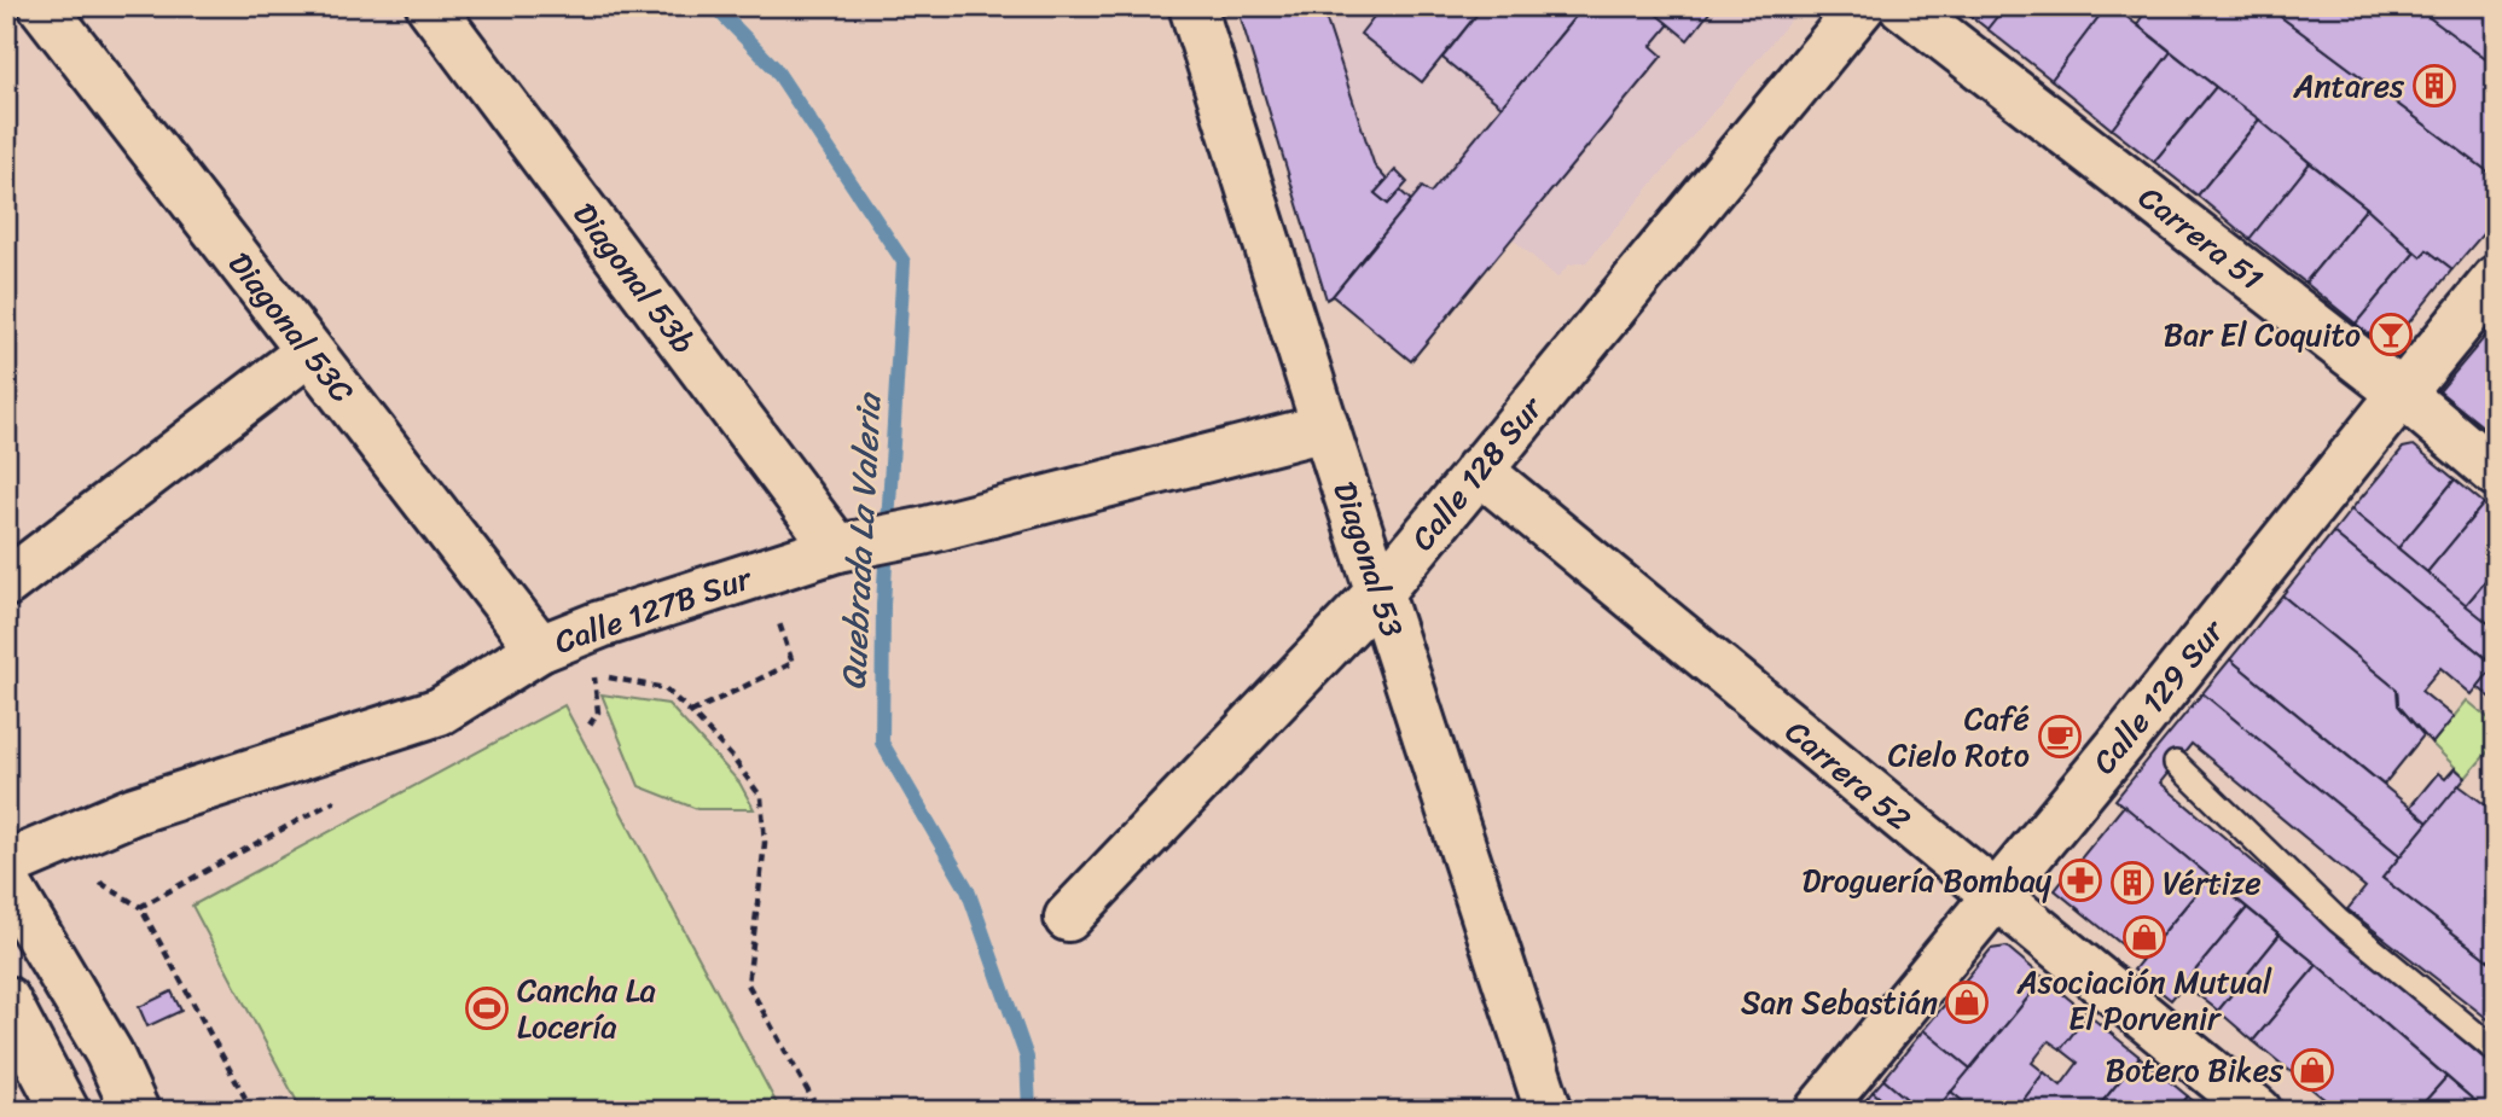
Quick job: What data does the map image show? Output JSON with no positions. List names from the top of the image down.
{
  "streets": {
    "street": [
      "Carrera 51",
      "Diagonal 53b",
      "Diagonal 53C",
      "Calle 128 Sur",
      "Diagonal 53",
      "Calle 127B Sur",
      "Calle 129 Sur",
      "Carrera 52"
    ]
  },
  "crossings": [
    ["Carrera 51", "Calle 129 Sur"],
    ["Diagonal 53b", "Calle 127B Sur"],
    ["Diagonal 53C", "Calle 127B Sur"],
    ["Calle 128 Sur", "Diagonal 53"],
    ["Calle 128 Sur", "Carrera 52"],
    ["Diagonal 53", "Calle 127B Sur"],
    ["Calle 129 Sur", "Carrera 52"]
  ],
  "water": ["Quebrada La Valeria"],
  "places": {
    "building": ["Antares", "Vértize"],
    "bar": ["Bar El Coquito"],
    "cafe": ["Café Cielo Roto"],
    "pharmacy": ["Droguería Bombay"],
    "shop": ["Asociación Mutual El Porvenir", "San Sebastián", "Botero Bikes"],
    "sports": ["Cancha La Locería"]
  }
}
